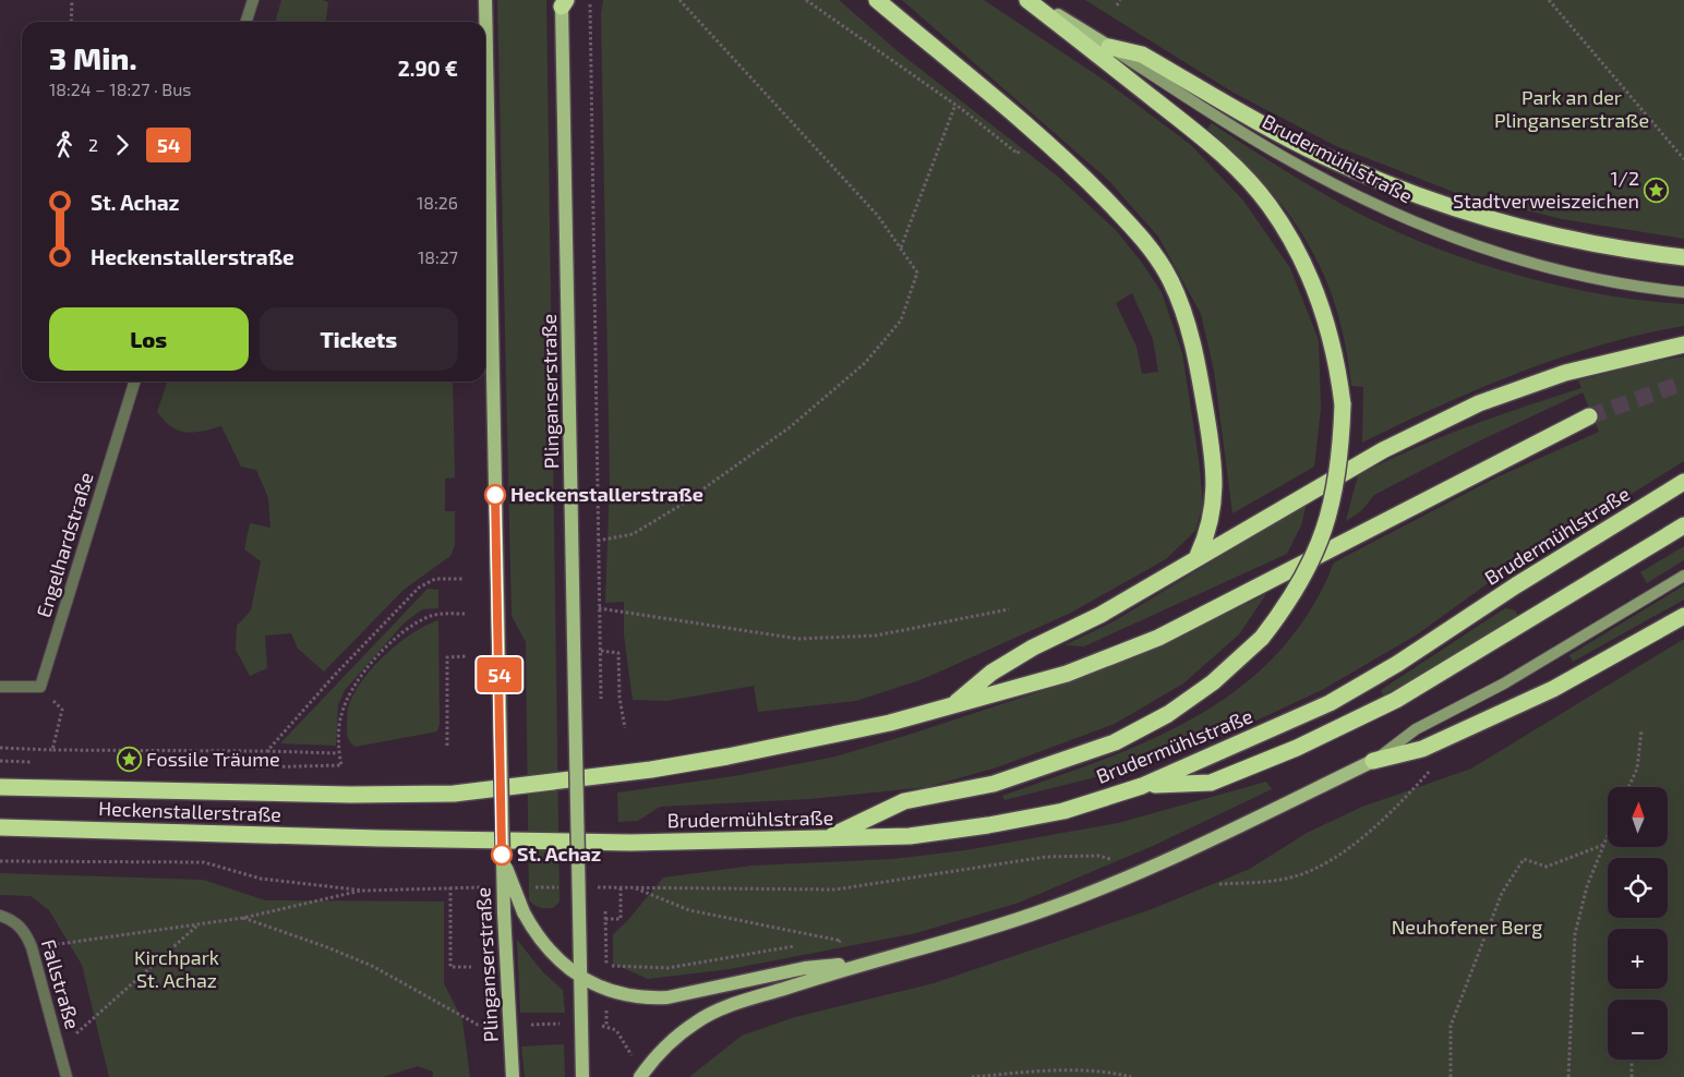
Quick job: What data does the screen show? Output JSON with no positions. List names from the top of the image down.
{
  "streets": {
    "highway": ["Brudermühlstraße", "Heckenstallerstraße"],
    "main road": ["Plinganserstraße"],
    "street": ["Engelhardstraße", "Fallstraße"]
  },
  "crossings": [
    ["Brudermühlstraße", "Heckenstallerstraße"]
  ],
  "parks": ["Park an der Plinganserstraße", "Neuhofener Berg", "Kirchpark St. Achaz"],
  "places": {
    "place": ["1/2 Stadtverweiszeichen", "Fossile Träume"],
    "other": ["Heckenstallerstraße", "St. Achaz"]
  },
  "lines": ["bus line 54"],
  "north": "top",
  "page": {
    "on_map": "54",
    "heading": ["3 Min.", "18:24 – 18:27 · Bus", "2.90 €"],
    "legs": ["2", "54"],
    "list": [
      {
        "name": "St. Achaz",
        "value": "18:26"
      },
      {
        "name": "Heckenstallerstraße",
        "value": "18:27"
      }
    ],
    "buttons": ["Los", "Tickets"],
    "map_buttons": ["+", "−"]
  }
}
